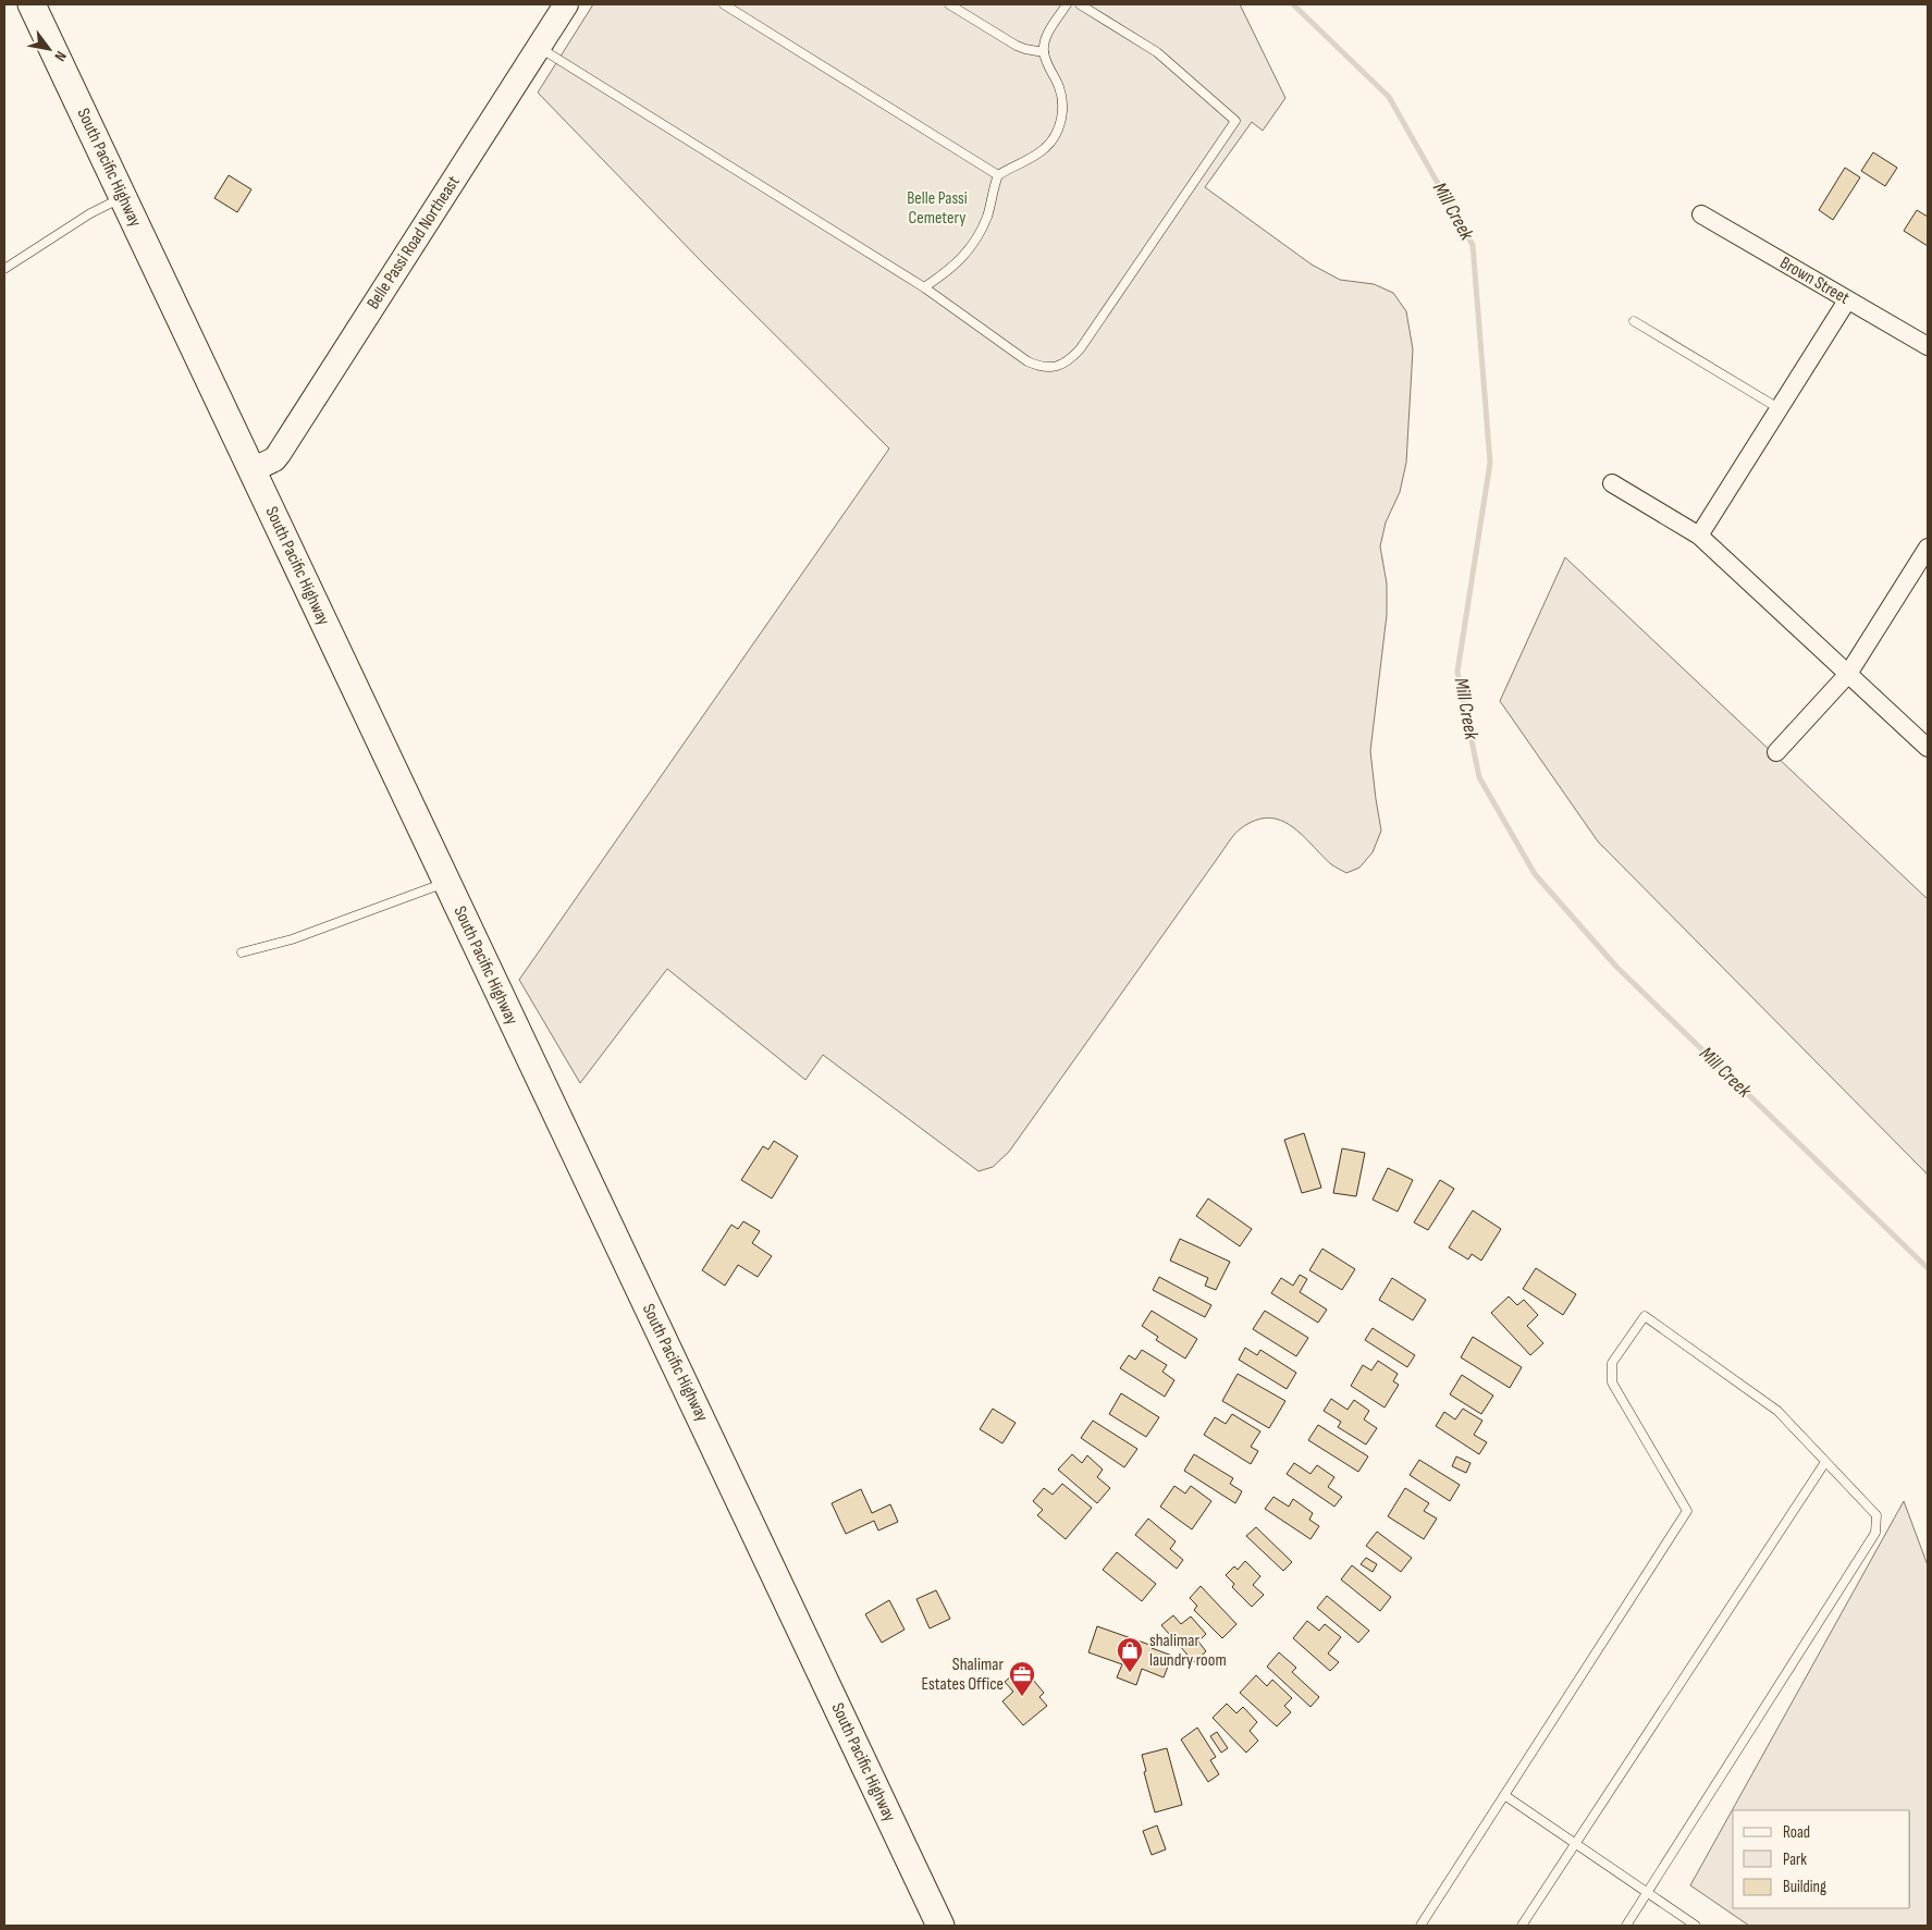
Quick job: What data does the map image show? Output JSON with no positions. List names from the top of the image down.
{
  "streets": {
    "main road": ["South Pacific Highway"],
    "street": ["Belle Passi Road Northeast", "Brown Street"]
  },
  "crossings": [
    ["South Pacific Highway", "Belle Passi Road Northeast"]
  ],
  "water": ["Mill Creek"],
  "parks": ["Belle Passi Cemetery"],
  "places": {
    "shop": ["shalimar laundry room"],
    "office": ["Shalimar Estates Office"]
  },
  "legend": ["Road", "Park", "Building"],
  "north": "bottom right"
}
